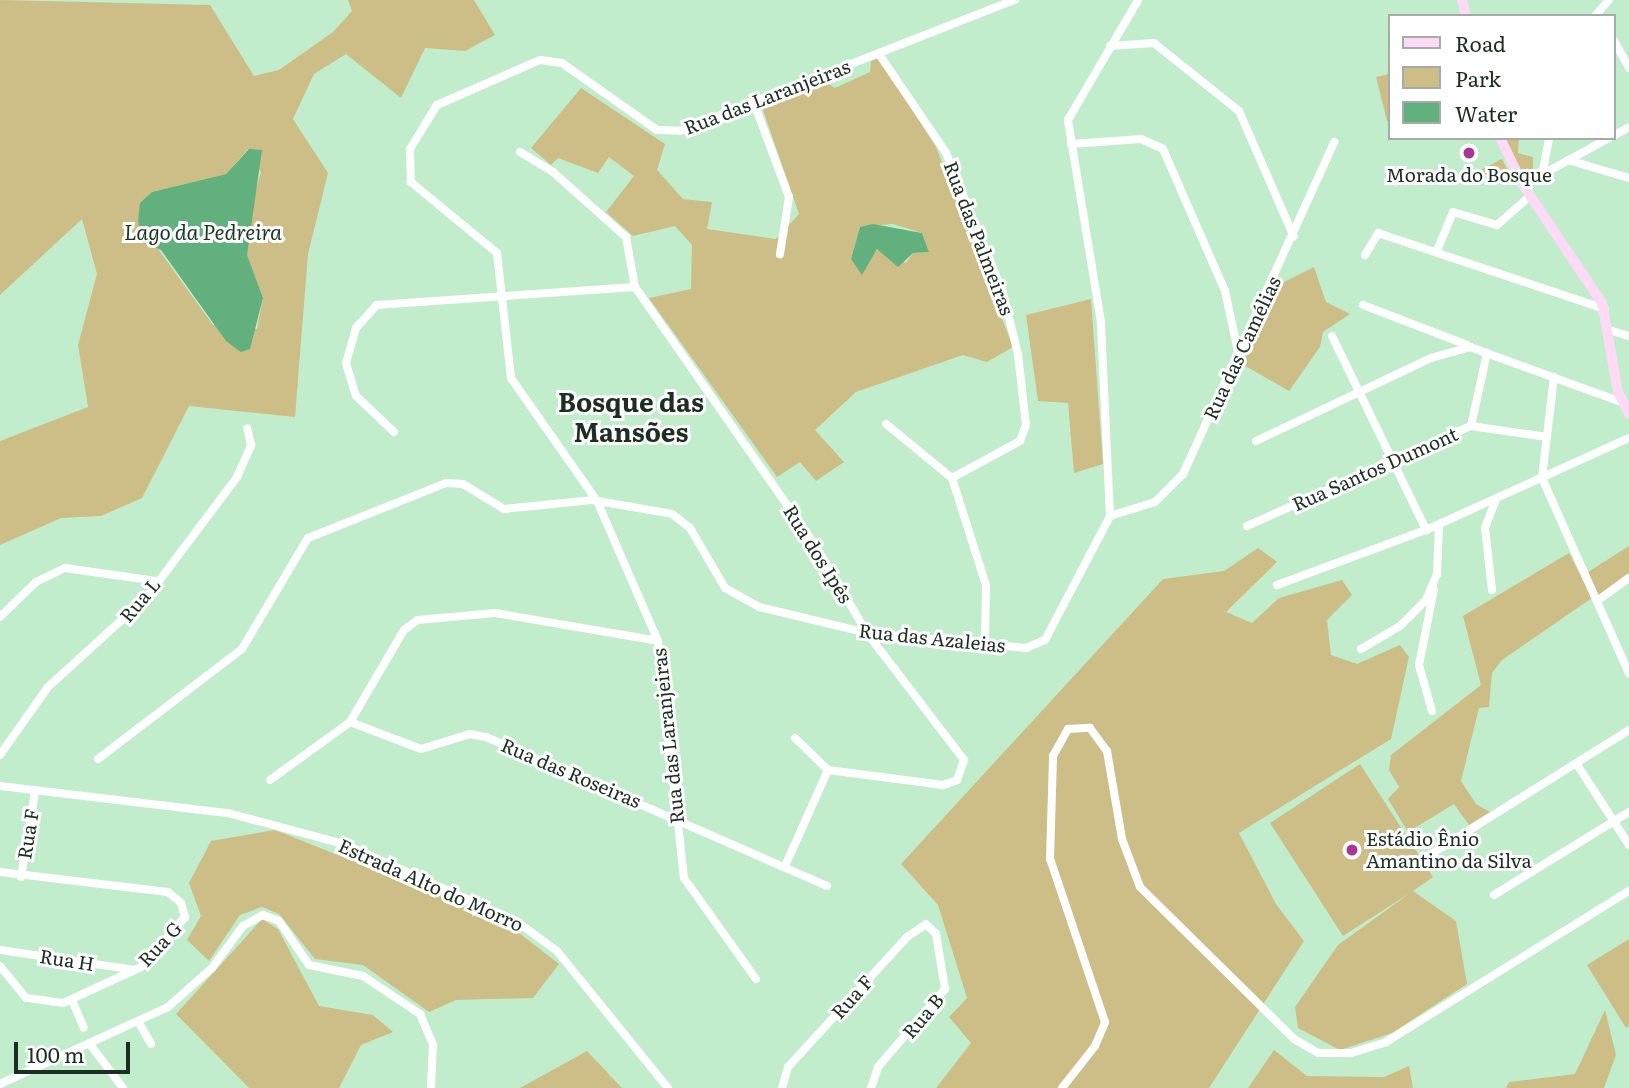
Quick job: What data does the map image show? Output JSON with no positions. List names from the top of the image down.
{
  "streets": {
    "street": [
      "Rua das Laranjeiras",
      "Rua das Palmeiras",
      "Rua das Camélias",
      "Rua Santos Dumont",
      "Rua dos Ipês",
      "Rua L",
      "Rua das Azaleias",
      "Rua das Roseiras",
      "Rua F",
      "Estrada Alto do Morro",
      "Rua G",
      "Rua H",
      "Rua B"
    ]
  },
  "crossings": [
    ["Rua das Laranjeiras", "Rua das Palmeiras"],
    ["Rua das Laranjeiras", "Rua das Azaleias"],
    ["Rua das Laranjeiras", "Rua das Roseiras"],
    ["Rua das Camélias", "Rua das Azaleias"],
    ["Rua dos Ipês", "Rua das Azaleias"],
    ["Rua F", "Estrada Alto do Morro"],
    ["Rua F", "Rua G"],
    ["Rua F", "Rua B"],
    ["Rua G", "Rua H"]
  ],
  "districts": ["Bosque das Mansões"],
  "water": ["Lago da Pedreira"],
  "places": ["Morada do Bosque", "Estádio Ênio Amantino da Silva"],
  "legend": ["Road", "Park", "Water"],
  "scale_bar": "100 m"
}
